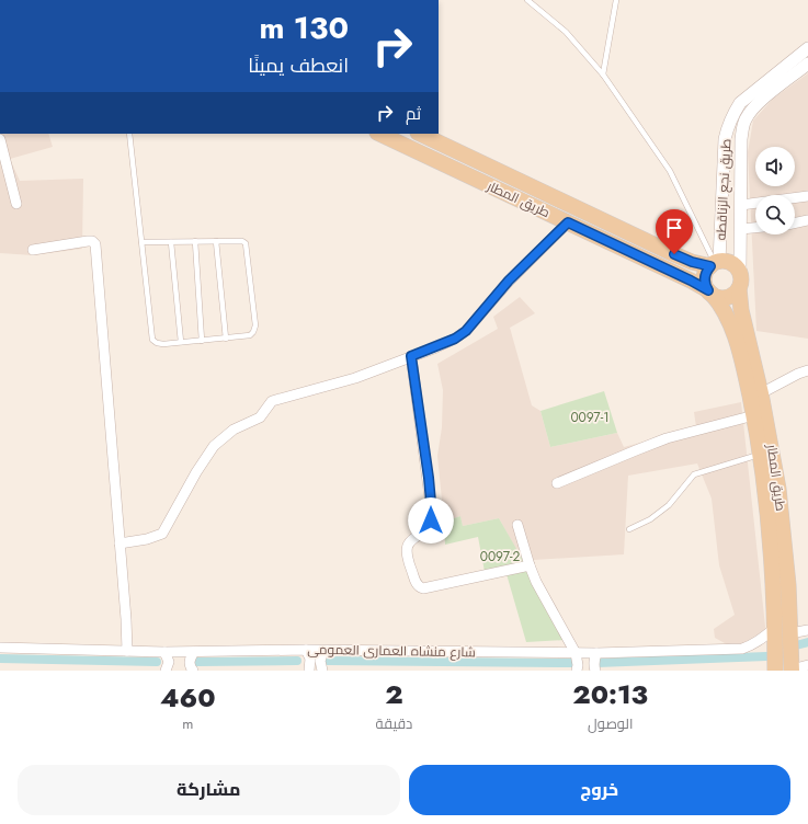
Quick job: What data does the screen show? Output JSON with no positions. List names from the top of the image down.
{
  "streets": {
    "main road": ["طريق المطار"],
    "street": ["طريق نجع الزناقطه", "شارع منشاه العمارى العمومى"]
  },
  "crossings": [
    ["طريق نجع الزناقطه", "طريق المطار"],
    ["طريق المطار", "شارع منشاه العمارى العمومى"]
  ],
  "parks": ["0097-1", "0097-2"],
  "page": {
    "turn": ["130 m", "انعطف يمينًا"],
    "then": "ثم",
    "eta": [
      "20:13",
      "الوصول",
      "2",
      "دقيقة",
      "460",
      "m"
    ],
    "buttons": ["خروج", "مشاركة"]
  }
}
